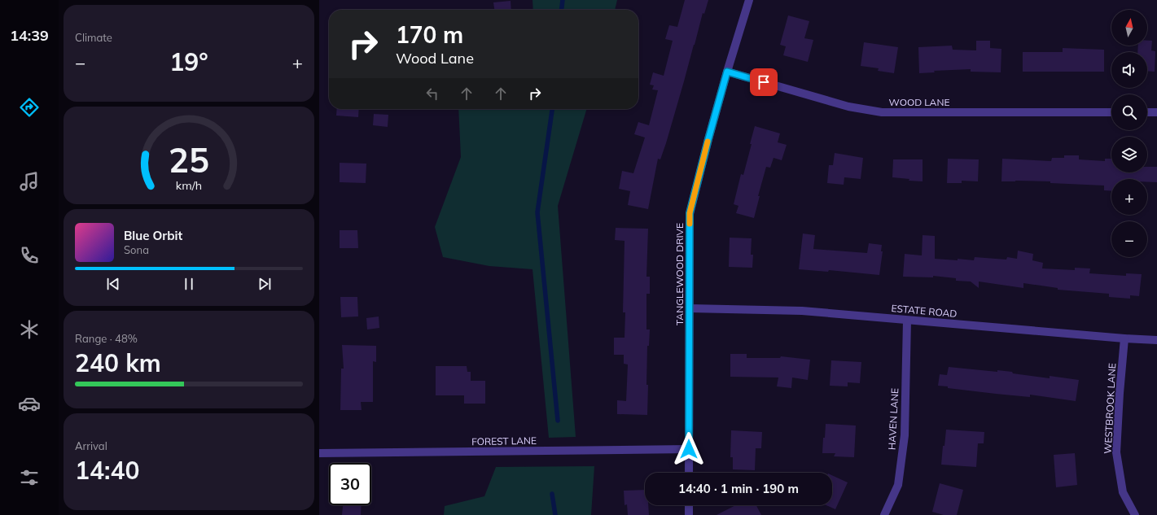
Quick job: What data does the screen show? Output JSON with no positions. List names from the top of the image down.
{
  "streets": {
    "street": [
      "WOOD LANE",
      "TANGLEWOOD DRIVE",
      "ESTATE ROAD",
      "WESTBROOK LANE",
      "HAVEN LANE",
      "FOREST LANE"
    ]
  },
  "crossings": [
    ["WOOD LANE", "TANGLEWOOD DRIVE"],
    ["TANGLEWOOD DRIVE", "ESTATE ROAD"],
    ["TANGLEWOOD DRIVE", "FOREST LANE"],
    ["ESTATE ROAD", "WESTBROOK LANE"],
    ["ESTATE ROAD", "HAVEN LANE"]
  ],
  "north": "top",
  "page": {
    "tabs": "14:39",
    "tile": [
      "Climate",
      ["Range · 48%", "240 km"],
      ["Arrival", "14:40"]
    ],
    "map_buttons": ["+", "−"],
    "turn": ["170 m", "Wood Lane"],
    "heat": ["−", "19°", "+"],
    "song": ["Blue Orbit", "Sona"],
    "limit": "30",
    "trip": "14:40 · 1 min · 190 m",
    "gauge": ["25", "km/h"]
  }
}
